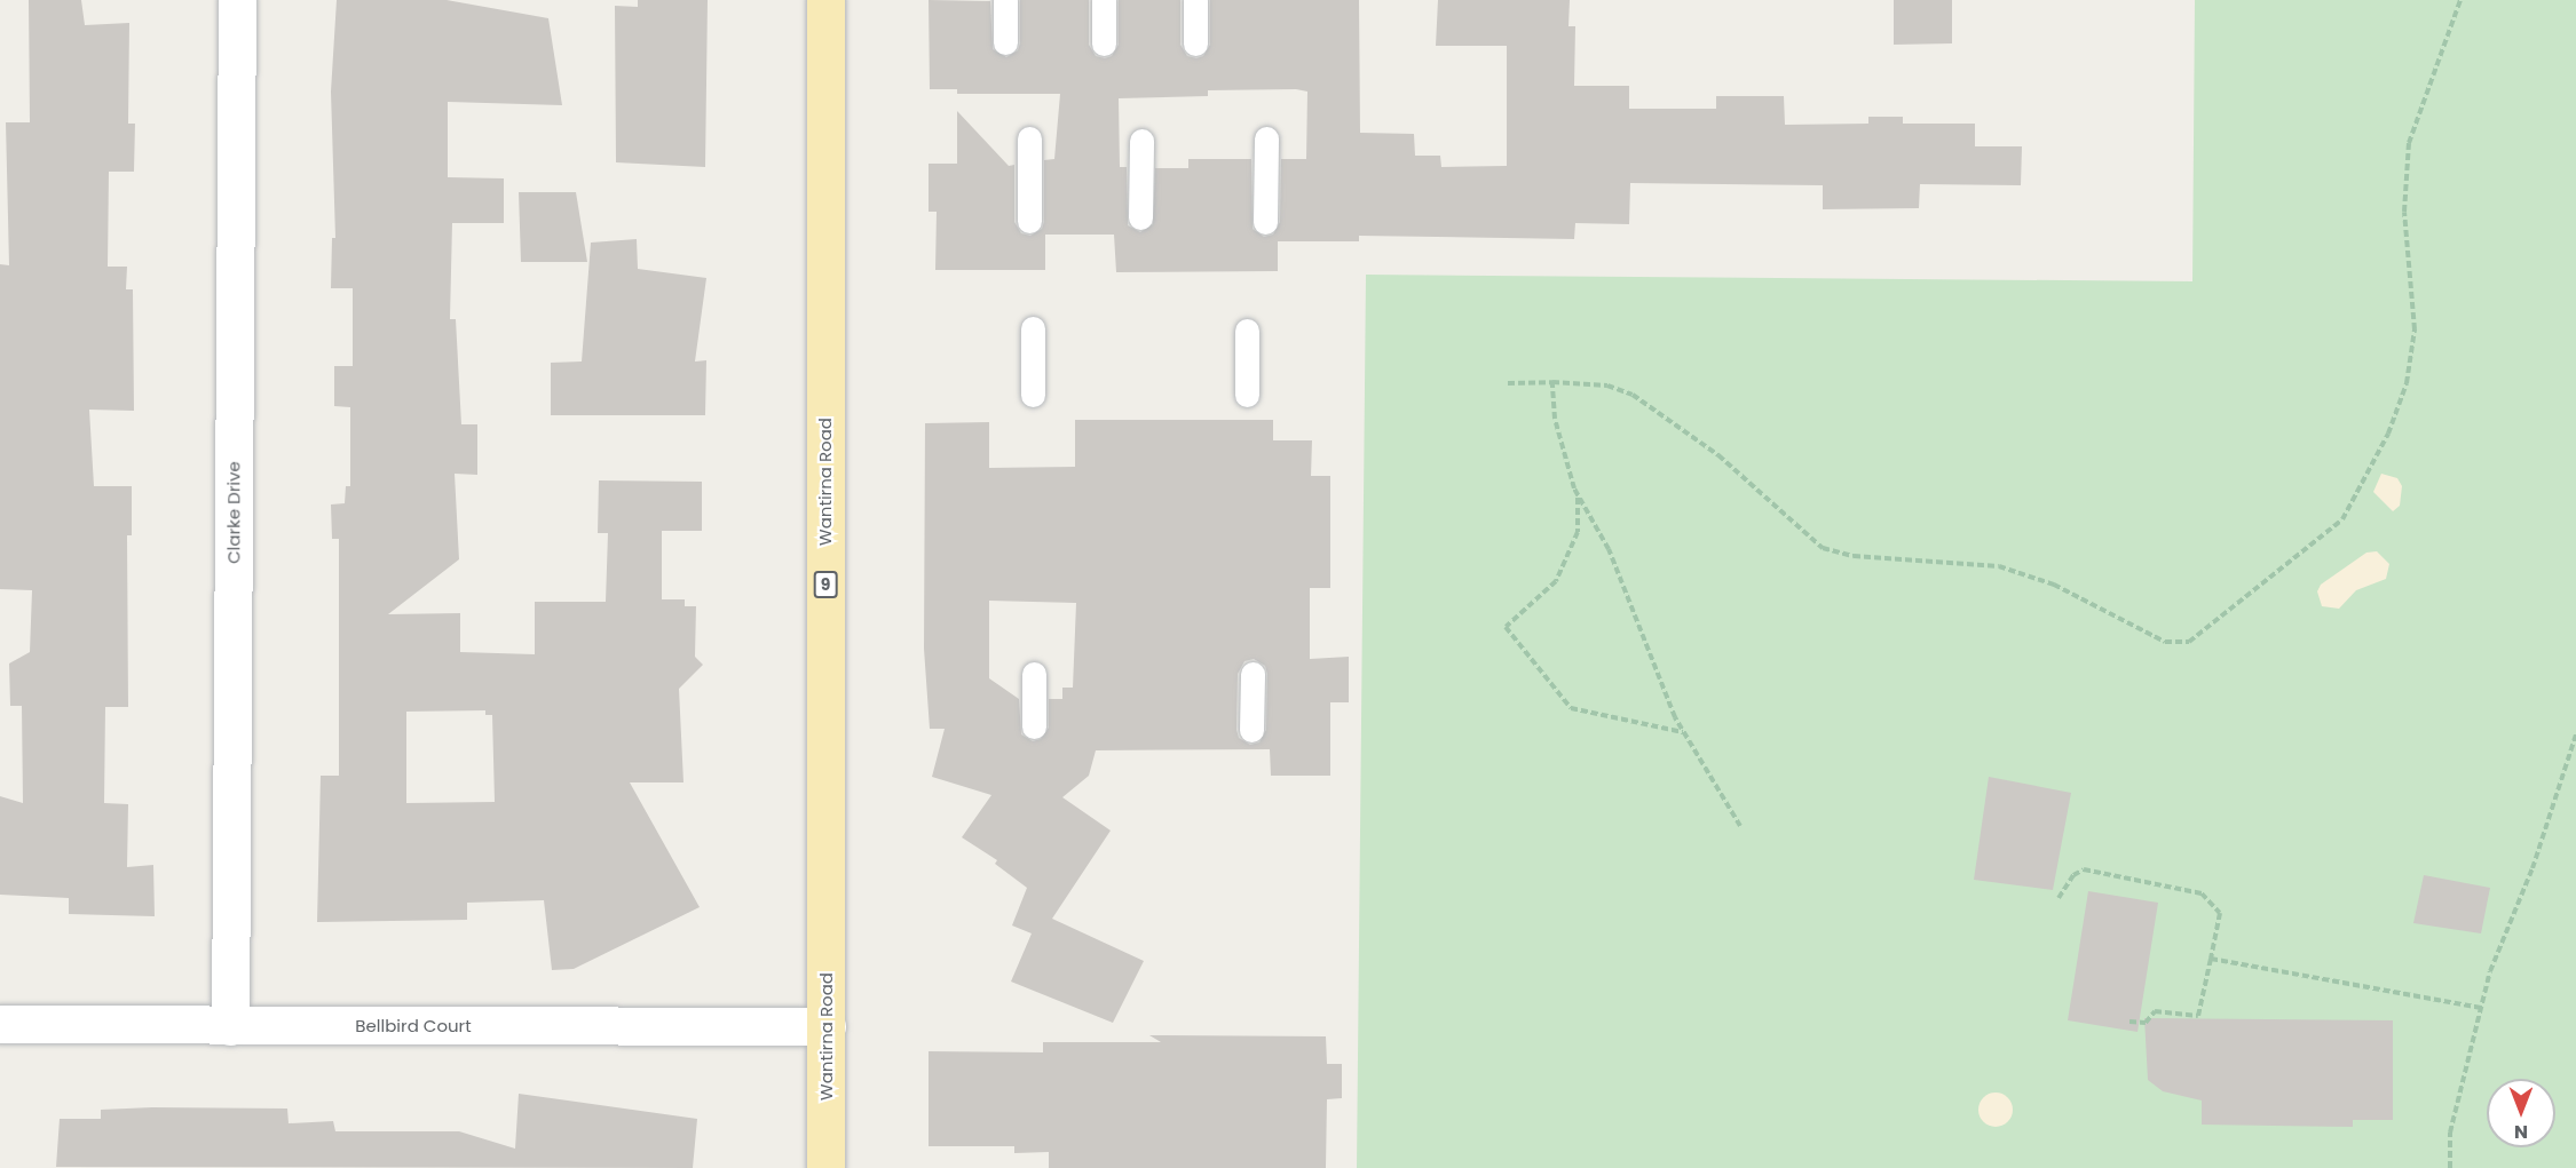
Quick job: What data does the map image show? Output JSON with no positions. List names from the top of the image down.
{
  "streets": {
    "main road": ["Wantirna Road", "9"],
    "street": ["Clarke Drive", "Bellbird Court"]
  },
  "crossings": [
    ["Wantirna Road", "Bellbird Court"],
    ["Clarke Drive", "Bellbird Court"]
  ],
  "north": "bottom"
}
